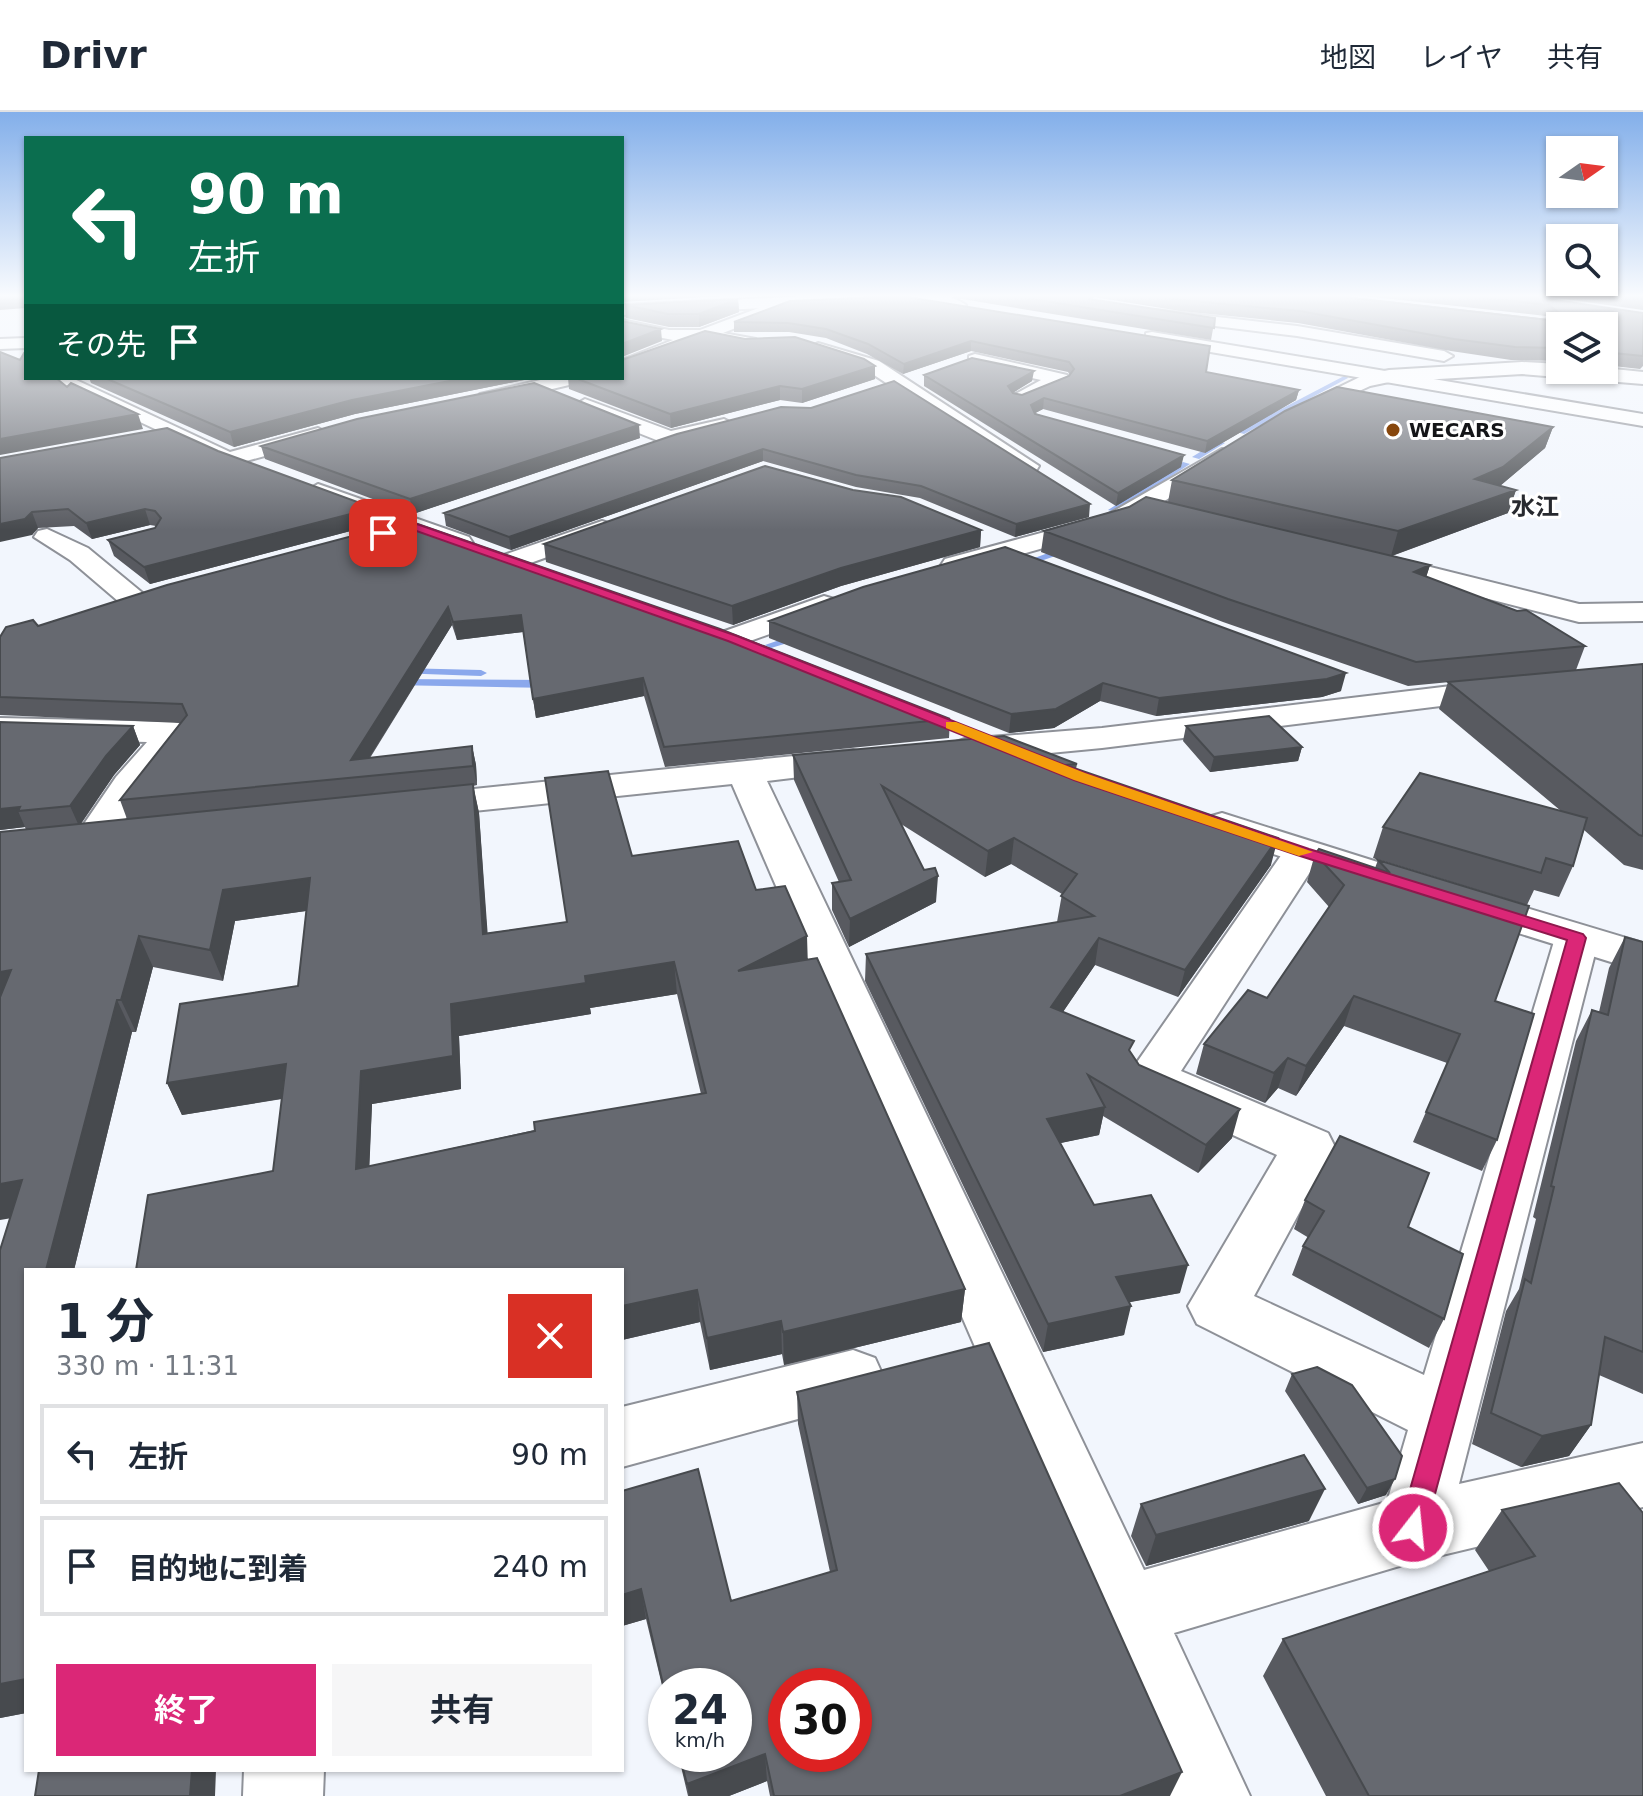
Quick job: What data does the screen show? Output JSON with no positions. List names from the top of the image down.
{
  "districts": ["水江"],
  "places": ["WECARS"],
  "north": "right",
  "page": {
    "header": "Drivr",
    "nav": ["地図", "レイヤ", "共有"],
    "turn": ["90 m", "左折"],
    "then": "その先",
    "heading": ["1 分", "330 m · 11:31"],
    "list": [
      {
        "name": "左折",
        "value": "90 m"
      },
      {
        "name": "目的地に到着",
        "value": "240 m"
      }
    ],
    "buttons": ["終了", "共有"],
    "speed": "24 km/h",
    "limit": "30"
  }
}
